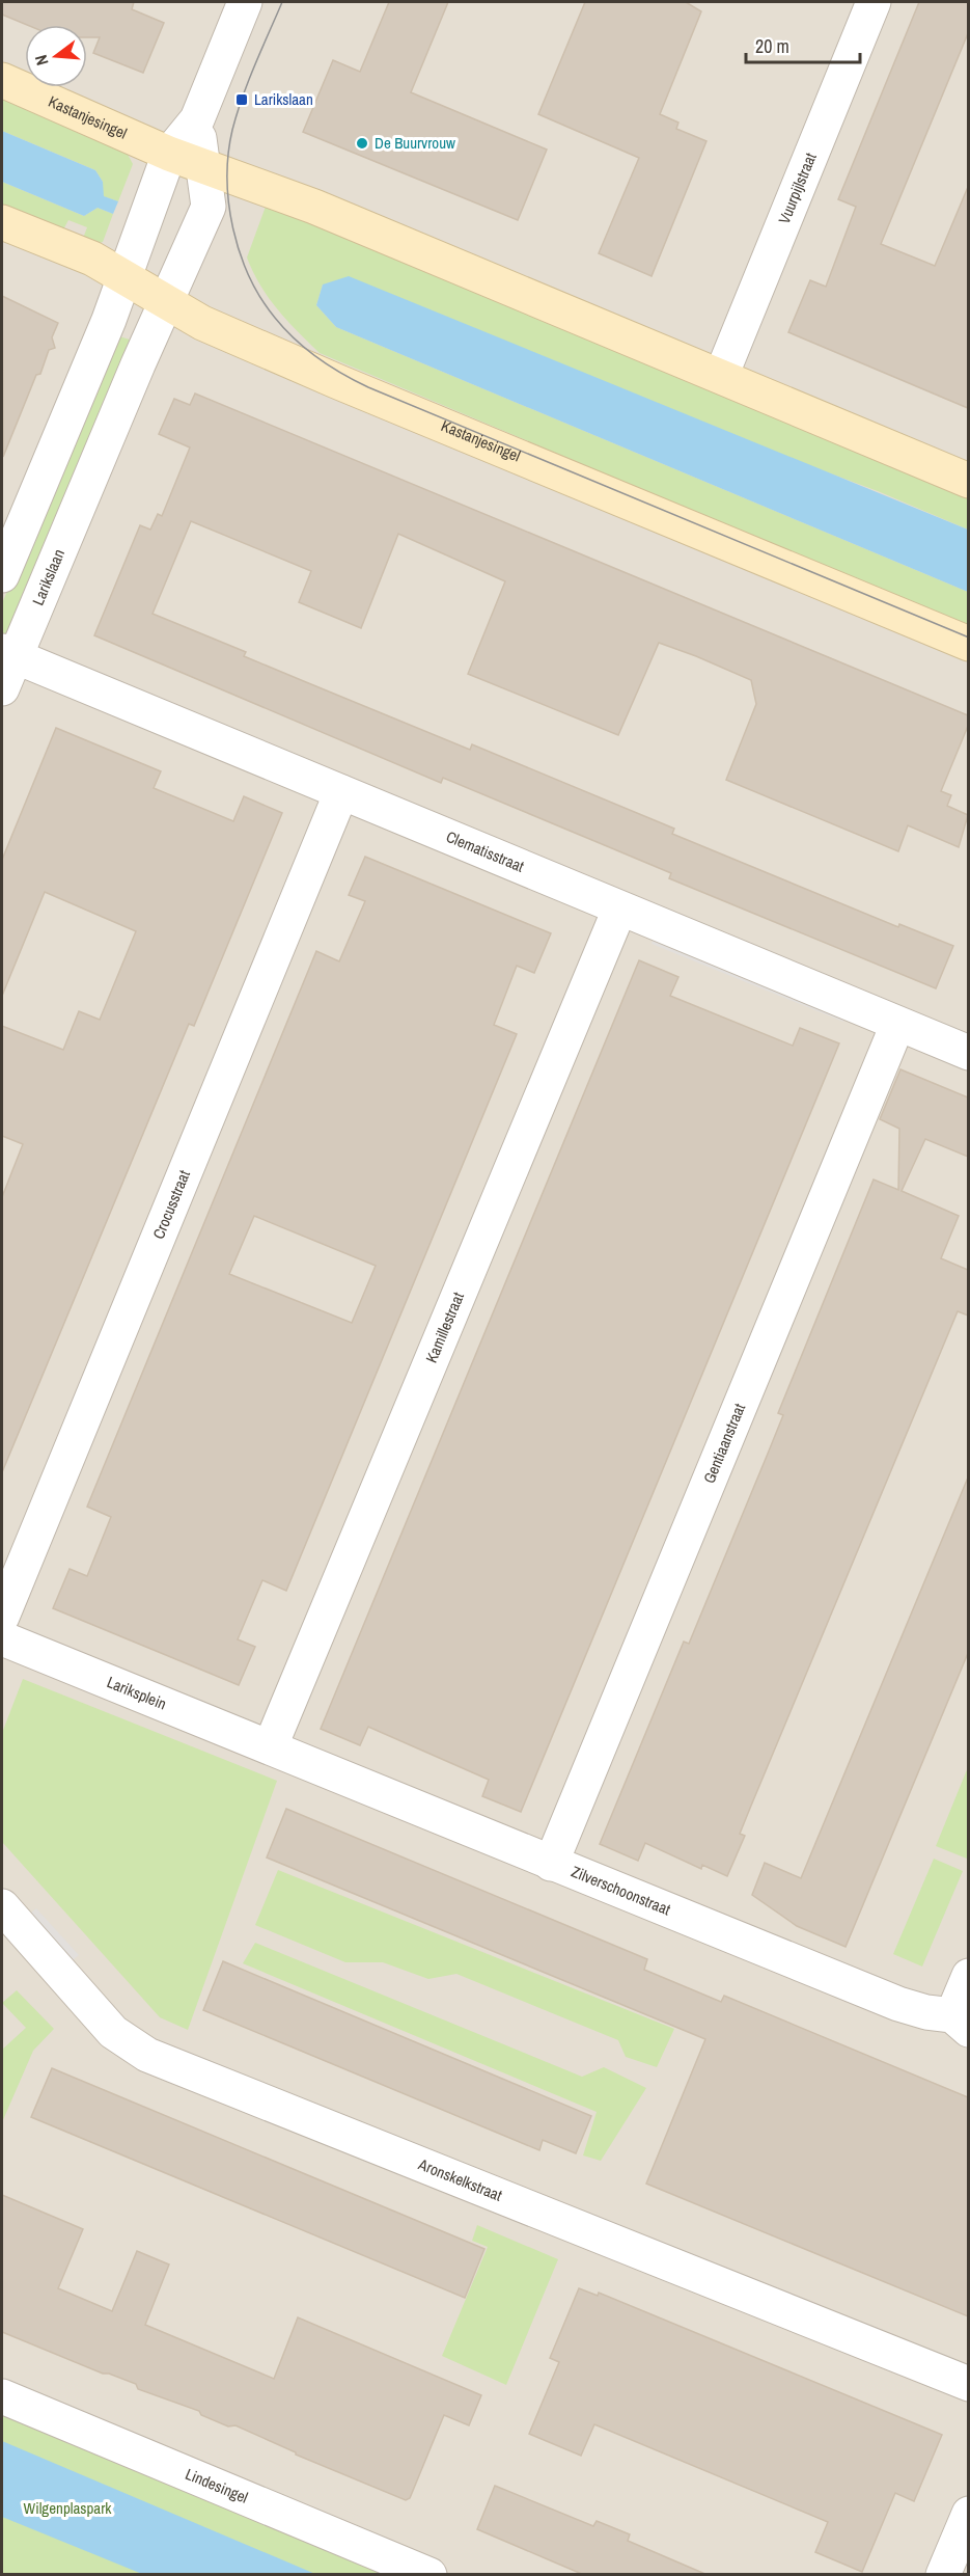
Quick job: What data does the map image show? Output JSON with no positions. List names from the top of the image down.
{
  "streets": {
    "street": [
      "Kastanjesingel",
      "Vuurpijlstraat",
      "Larikslaan",
      "Clematisstraat",
      "Crocusstraat",
      "Kamillestraat",
      "Gentiaanstraat",
      "Lariksplein",
      "Zilverschoonstraat",
      "Aronskelkstraat",
      "Lindesingel"
    ]
  },
  "crossings": [
    ["Kastanjesingel", "Vuurpijlstraat"],
    ["Kastanjesingel", "Larikslaan"],
    ["Larikslaan", "Clematisstraat"],
    ["Clematisstraat", "Crocusstraat"],
    ["Clematisstraat", "Kamillestraat"],
    ["Clematisstraat", "Gentiaanstraat"],
    ["Kamillestraat", "Lariksplein"],
    ["Kamillestraat", "Zilverschoonstraat"],
    ["Gentiaanstraat", "Zilverschoonstraat"],
    ["Lariksplein", "Zilverschoonstraat"]
  ],
  "parks": ["Wilgenplaspark"],
  "places": {
    "transit": ["Larikslaan"],
    "other": ["De Buurvrouw"]
  },
  "scale_bar": "20 m",
  "north": "left"
}
